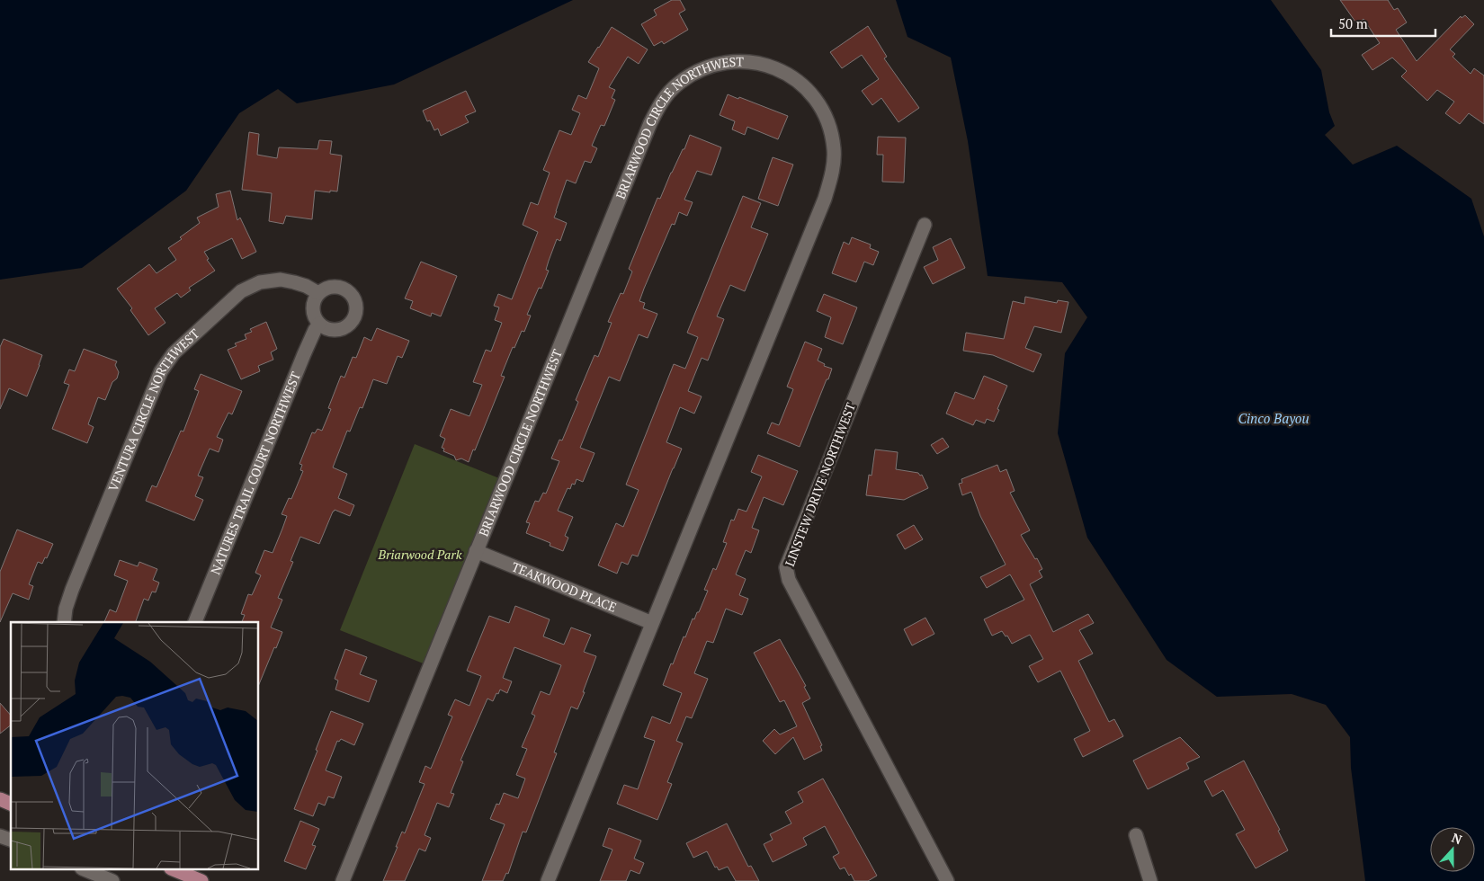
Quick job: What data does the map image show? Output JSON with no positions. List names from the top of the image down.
{
  "streets": {
    "street": [
      "BRIARWOOD CIRCLE NORTHWEST",
      "VENTURA CIRCLE NORTHWEST",
      "NATURES TRAIL COURT NORTHWEST",
      "LINSTEW DRIVE NORTHWEST",
      "TEAKWOOD PLACE"
    ]
  },
  "crossings": [
    ["BRIARWOOD CIRCLE NORTHWEST", "TEAKWOOD PLACE"],
    ["VENTURA CIRCLE NORTHWEST", "NATURES TRAIL COURT NORTHWEST"]
  ],
  "water": ["Cinco Bayou"],
  "parks": ["Briarwood Park"],
  "scale_bar": "50 m",
  "north": "top"
}
